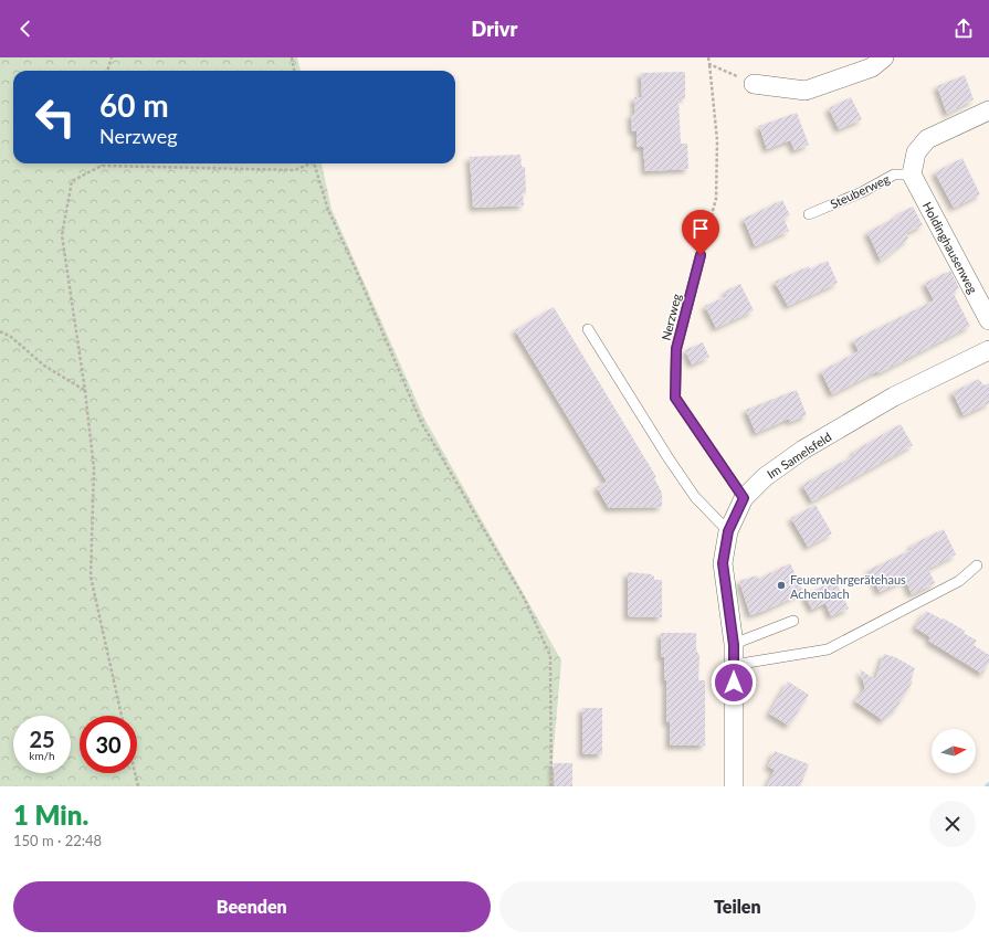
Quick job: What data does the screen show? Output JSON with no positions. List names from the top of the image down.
{
  "streets": {
    "street": ["Holdinghausenweg", "Im Samelsfeld"],
    "lane": ["Steuberweg", "Nerzweg"]
  },
  "crossings": [
    ["Steuberweg", "Holdinghausenweg"],
    ["Nerzweg", "Im Samelsfeld"]
  ],
  "places": ["Feuerwehrgerätehaus Achenbach"],
  "north": "right",
  "page": {
    "header": "Drivr",
    "turn": ["60 m", "Nerzweg"],
    "speed": "25 km/h",
    "limit": "30",
    "heading": ["1 Min.", "150 m · 22:48"],
    "buttons": ["Beenden", "Teilen"]
  }
}
